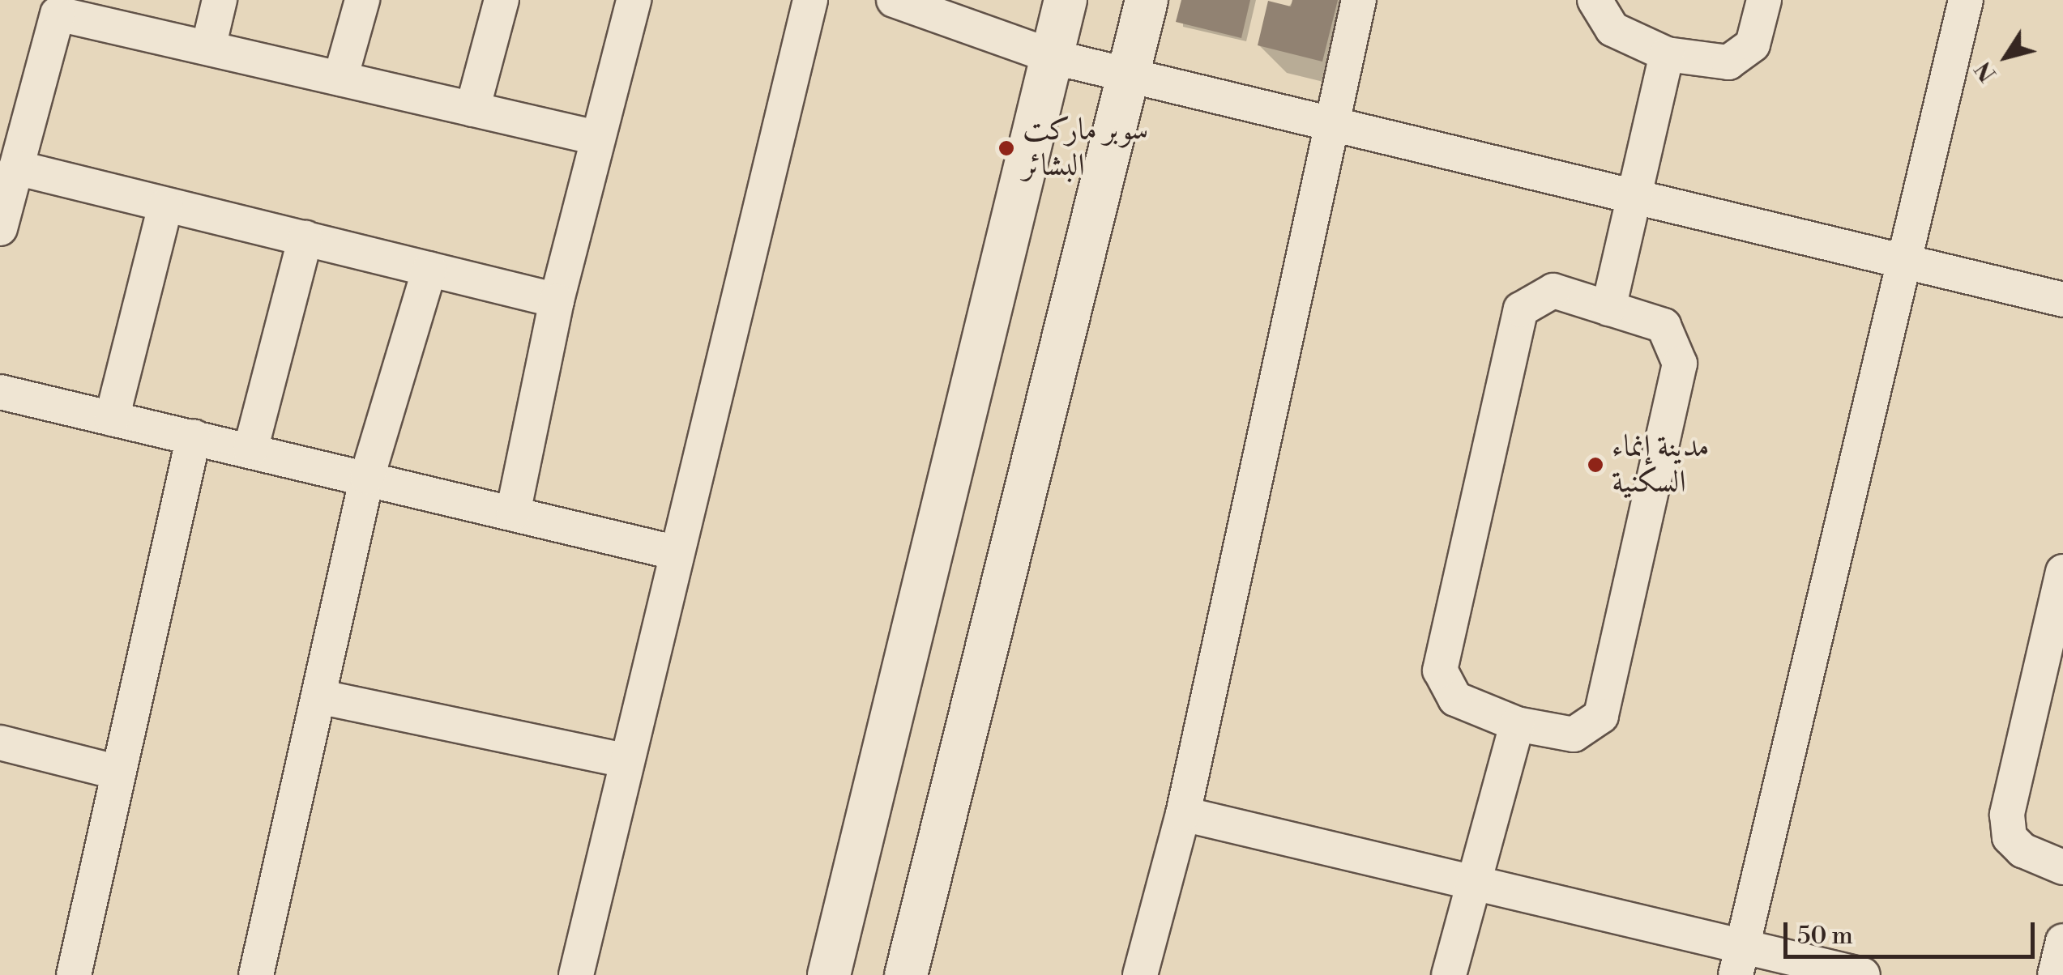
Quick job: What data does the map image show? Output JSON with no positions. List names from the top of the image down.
{
  "places": ["سوبر ماركت البشائر", "مدينة إنماء السكنية"],
  "scale_bar": "50 m",
  "north": "bottom left"
}
